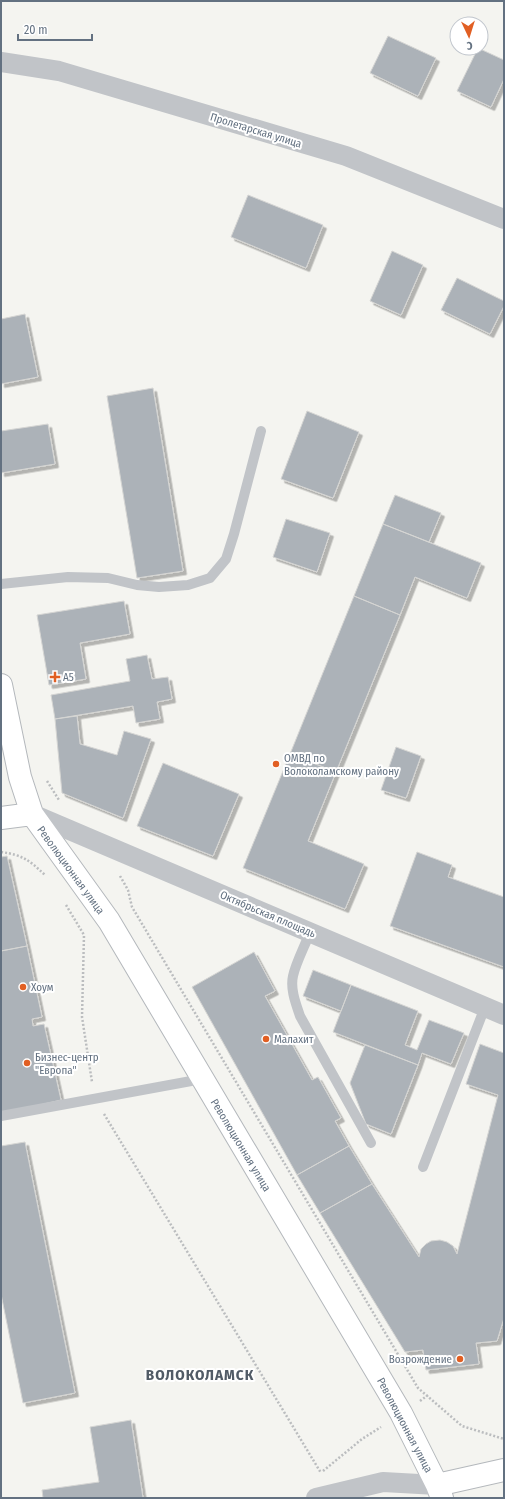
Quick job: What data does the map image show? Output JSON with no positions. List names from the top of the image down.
{
  "streets": {
    "main road": ["Революционная улица"],
    "street": ["Пролетарская улица", "Октябрьская площадь"]
  },
  "crossings": [
    ["Революционная улица", "Октябрьская площадь"]
  ],
  "districts": ["ВОЛОКОЛАМСК"],
  "places": {
    "health": ["А5"],
    "other": [
      "ОМВД по Волоколамскому району",
      "Хоум",
      "Малахит",
      "Бизнес-центр \"Европа\"",
      "Возрождение"
    ]
  },
  "scale_bar": "20 m",
  "north": "bottom"
}
